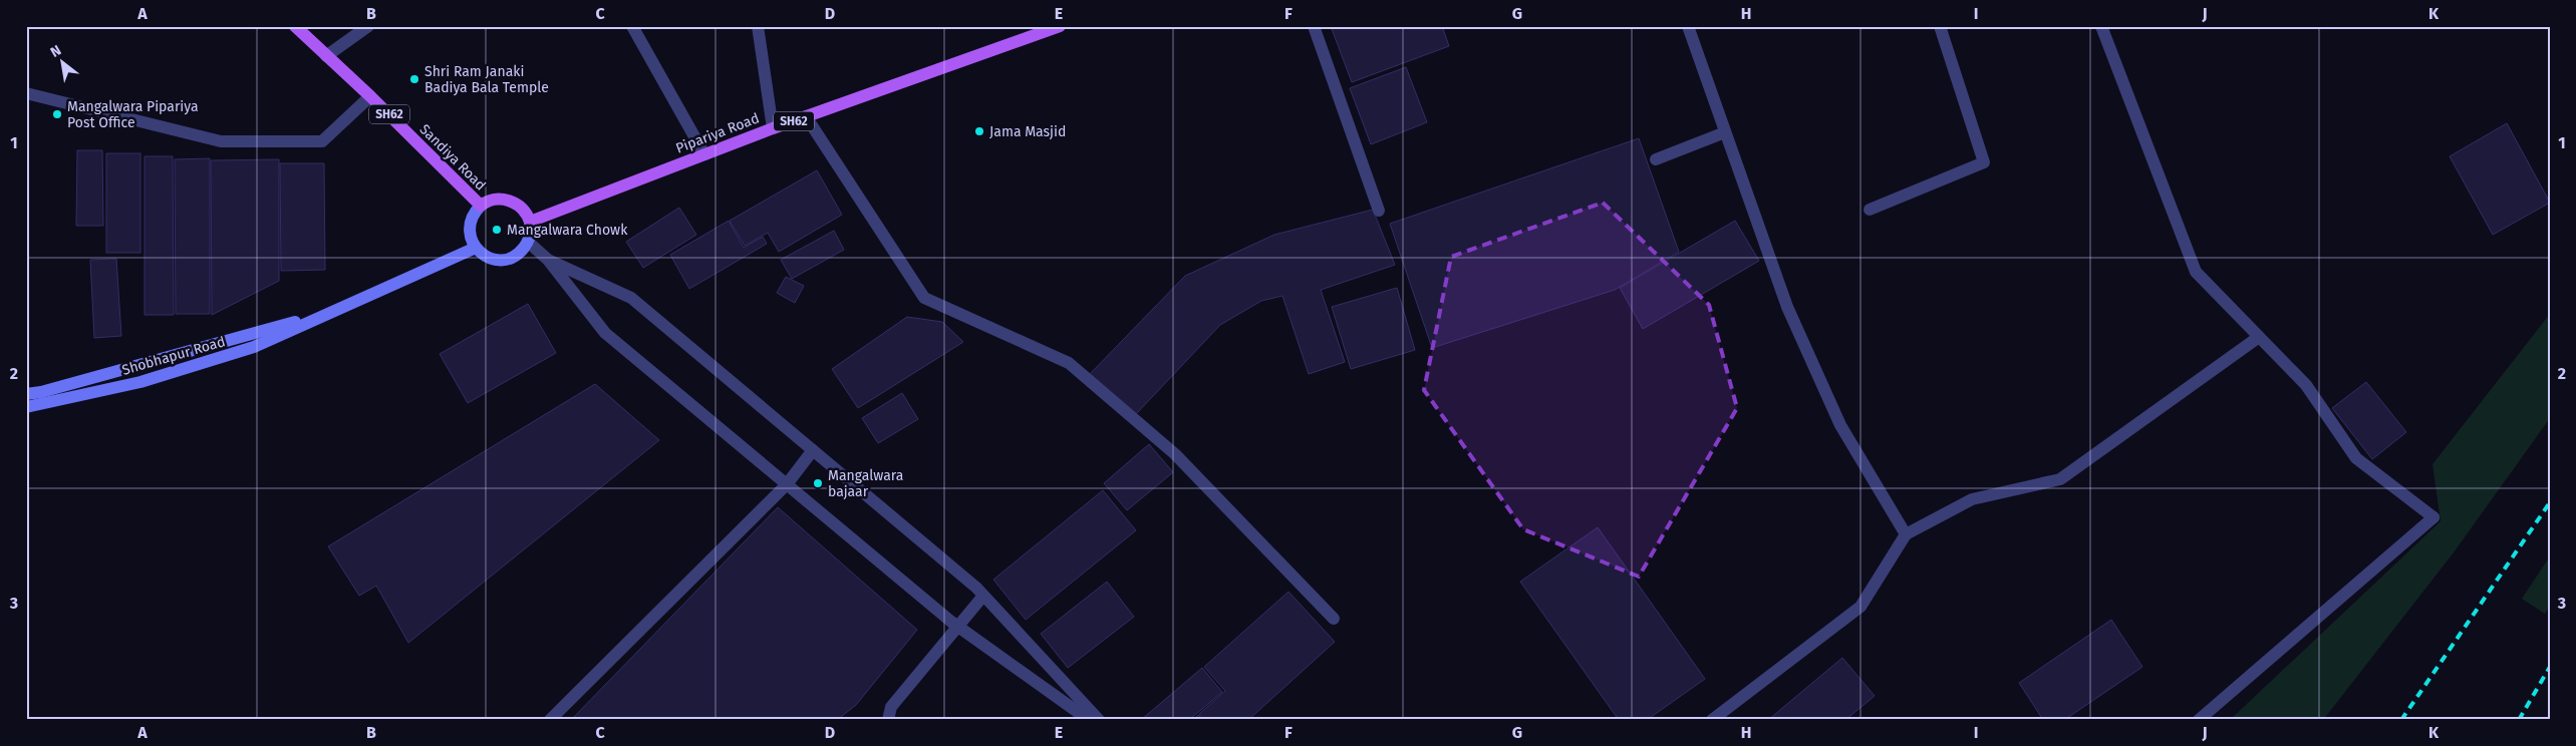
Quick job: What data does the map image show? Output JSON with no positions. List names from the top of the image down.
{
  "streets": {
    "main road": [
      "SH62",
      "Pipariya Road",
      "Sandiya Road",
      "Shobhapur Road"
    ]
  },
  "crossings": [
    ["Pipariya Road", "Sandiya Road"],
    ["Pipariya Road", "Shobhapur Road"],
    ["Sandiya Road", "Shobhapur Road"]
  ],
  "places": [
    "Shri Ram Janaki Badiya Bala Temple",
    "Mangalwara Pipariya Post Office",
    "Jama Masjid",
    "Mangalwara Chowk",
    "Mangalwara bajaar"
  ],
  "north": "top left",
  "grid": {
    "columns": [
      "A",
      "B",
      "C",
      "D",
      "E",
      "F",
      "G",
      "H",
      "I",
      "J",
      "K"
    ],
    "rows": ["1", "2", "3"]
  }
}
